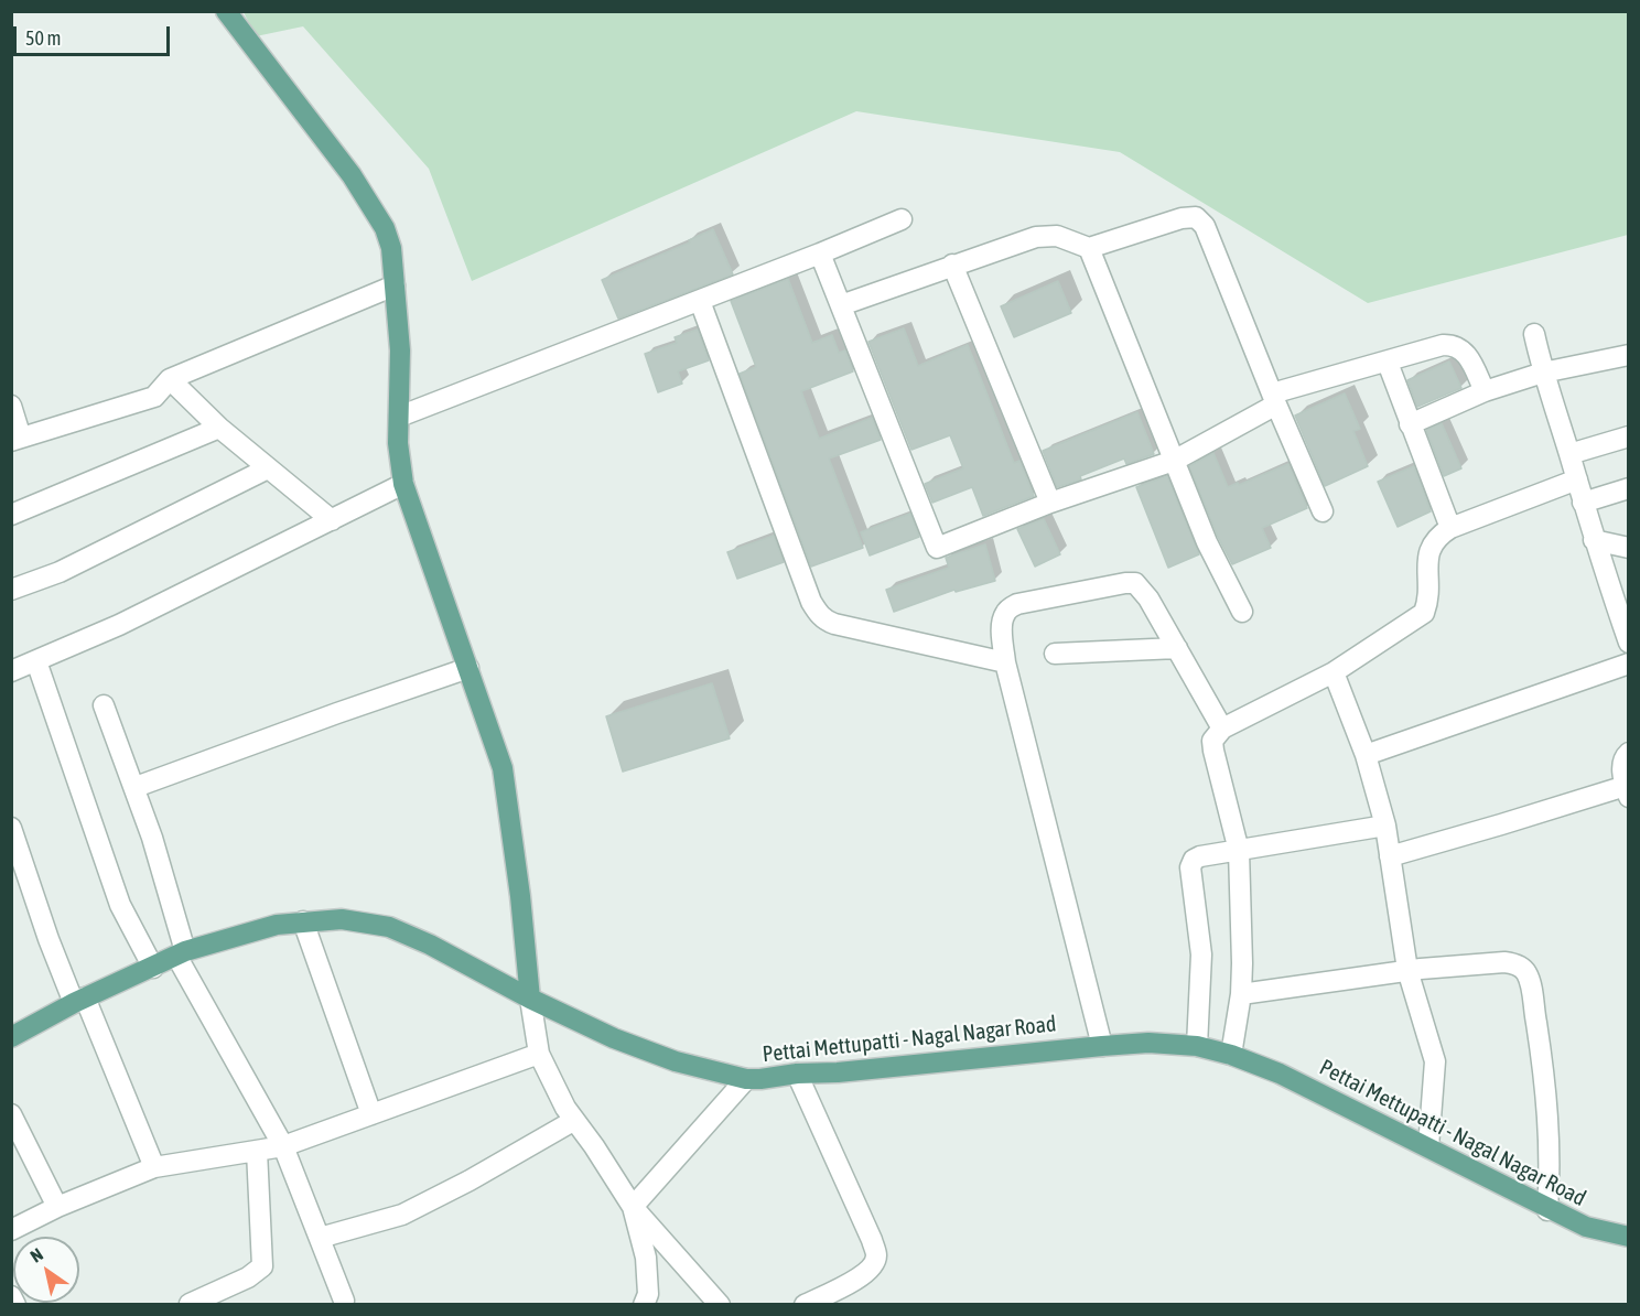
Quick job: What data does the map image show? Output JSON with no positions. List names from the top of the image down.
{
  "streets": {
    "main road": ["Pettai Mettupatti - Nagal Nagar Road"]
  },
  "scale_bar": "50 m",
  "north": "top left"
}
